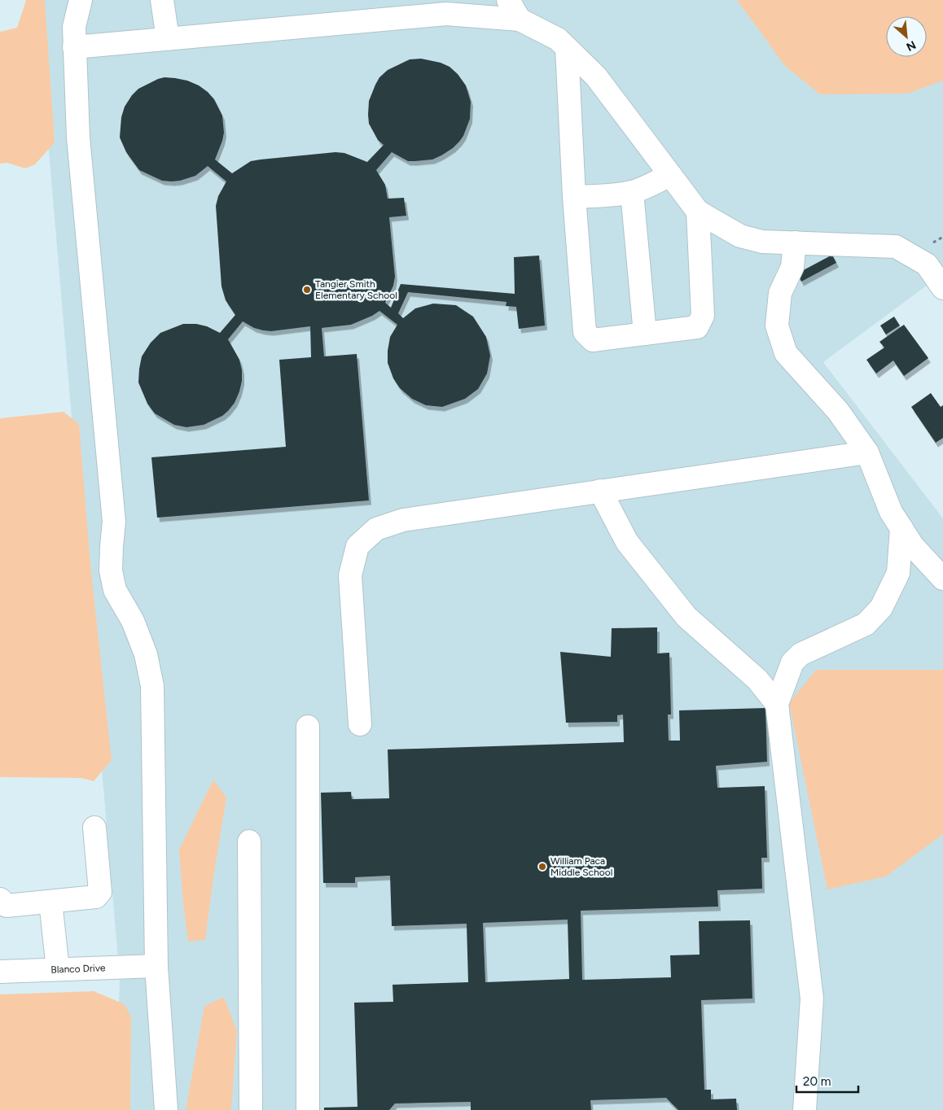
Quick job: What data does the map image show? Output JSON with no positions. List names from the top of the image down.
{
  "streets": {
    "street": ["Blanco Drive"]
  },
  "places": ["Tangier Smith Elementary School", "William Paca Middle School"],
  "scale_bar": "20 m",
  "north": "bottom right"
}
